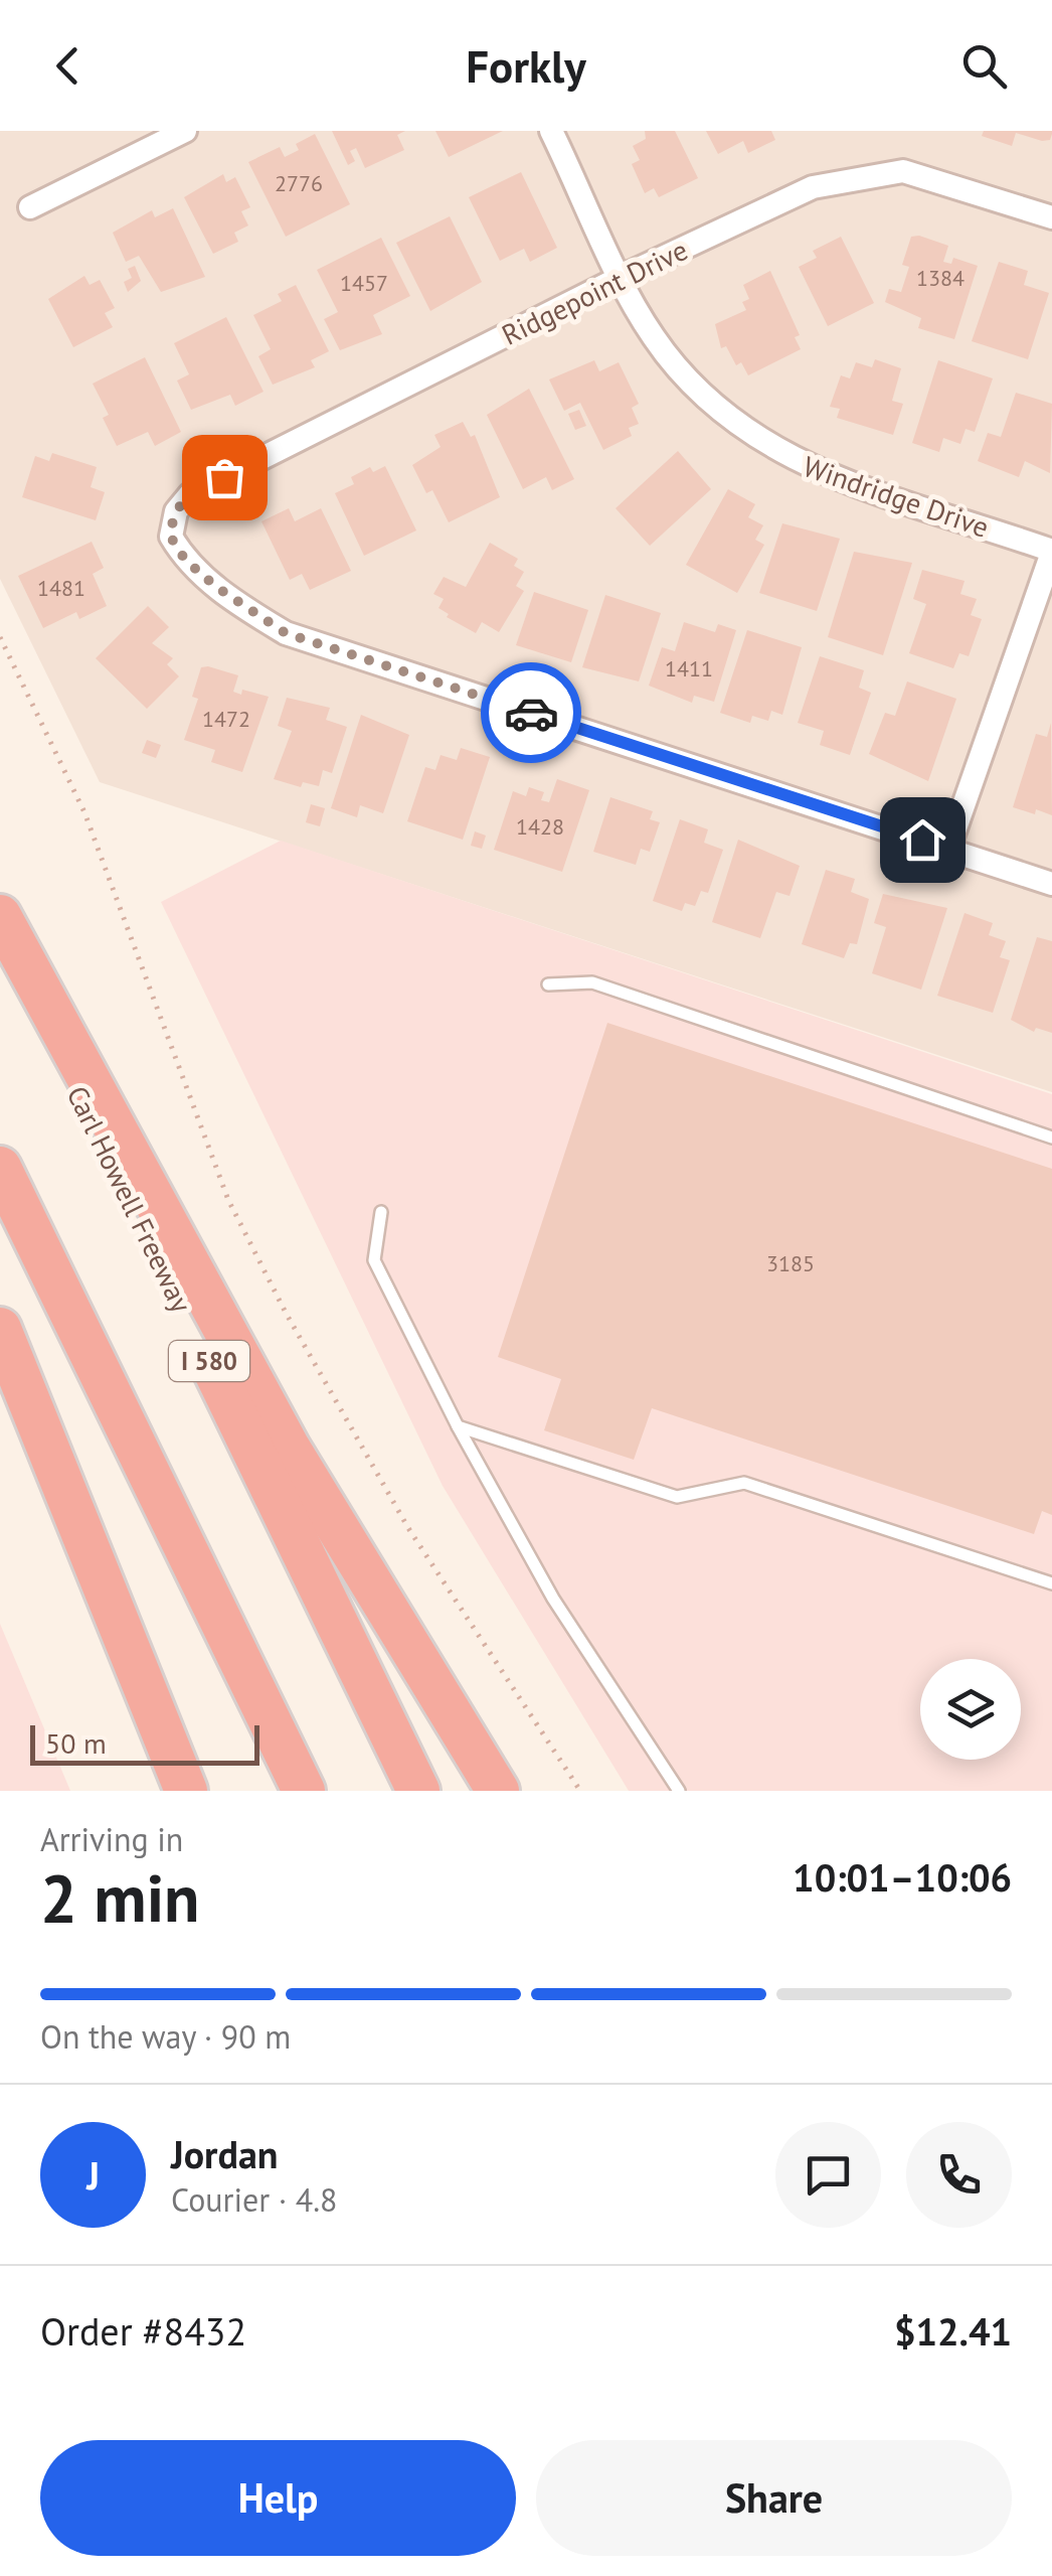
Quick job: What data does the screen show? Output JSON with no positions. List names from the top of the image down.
{
  "streets": {
    "highway": ["Carl Howell Freeway", "I 580"],
    "street": ["Ridgepoint Drive", "Windridge Drive"]
  },
  "crossings": [
    ["Ridgepoint Drive", "Windridge Drive"]
  ],
  "house_numbers": [
    "2776",
    "1384",
    "1457",
    "1481",
    "1411",
    "1472",
    "1428",
    "3185"
  ],
  "scale_bar": "50 m",
  "page": {
    "header": "Forkly",
    "scale": "50 m",
    "heading": ["2 min", "Arriving in", "10:01–10:06"],
    "panel": [
      "Jordan",
      "Courier · 4.8",
      "Order #8432",
      "$12.41"
    ],
    "bar": "On the way · 90 m",
    "round": "J",
    "buttons": ["Help", "Share"]
  }
}
